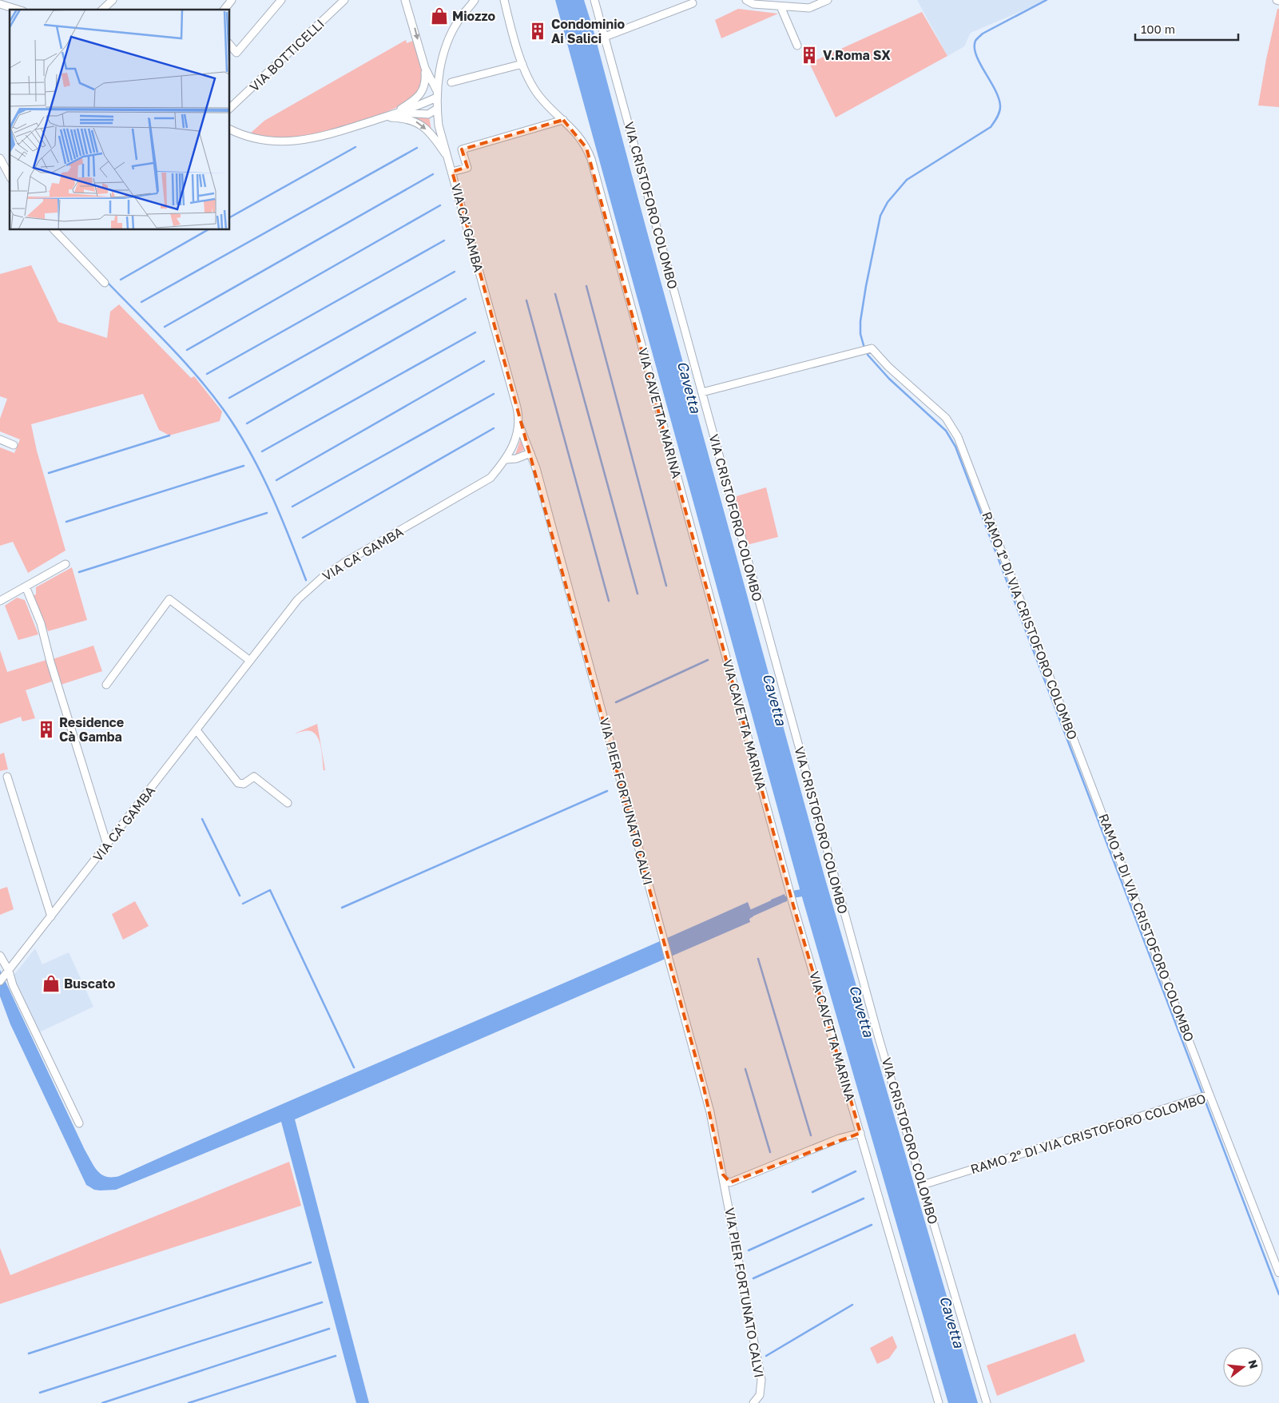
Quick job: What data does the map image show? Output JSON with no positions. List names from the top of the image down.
{
  "streets": {
    "street": [
      "VIA BOTTICELLI",
      "VIA CRISTOFORO COLOMBO",
      "VIA CA' GAMBA",
      "VIA CAVETTA MARINA",
      "RAMO 1° DI VIA CRISTOFORO COLOMBO",
      "VIA PIER FORTUNATO CALVI",
      "RAMO 2° DI VIA CRISTOFORO COLOMBO"
    ]
  },
  "crossings": [
    ["VIA CRISTOFORO COLOMBO", "RAMO 1° DI VIA CRISTOFORO COLOMBO"],
    ["VIA CRISTOFORO COLOMBO", "RAMO 2° DI VIA CRISTOFORO COLOMBO"],
    ["VIA CA' GAMBA", "VIA PIER FORTUNATO CALVI"],
    ["RAMO 1° DI VIA CRISTOFORO COLOMBO", "RAMO 2° DI VIA CRISTOFORO COLOMBO"]
  ],
  "water": ["Cavetta"],
  "places": {
    "shop": ["Miozzo", "Buscato"],
    "building": ["Condominio Ai Salici", "V.Roma SX", "Residence Cà Gamba"]
  },
  "scale_bar": "100 m",
  "north": "right"
}
